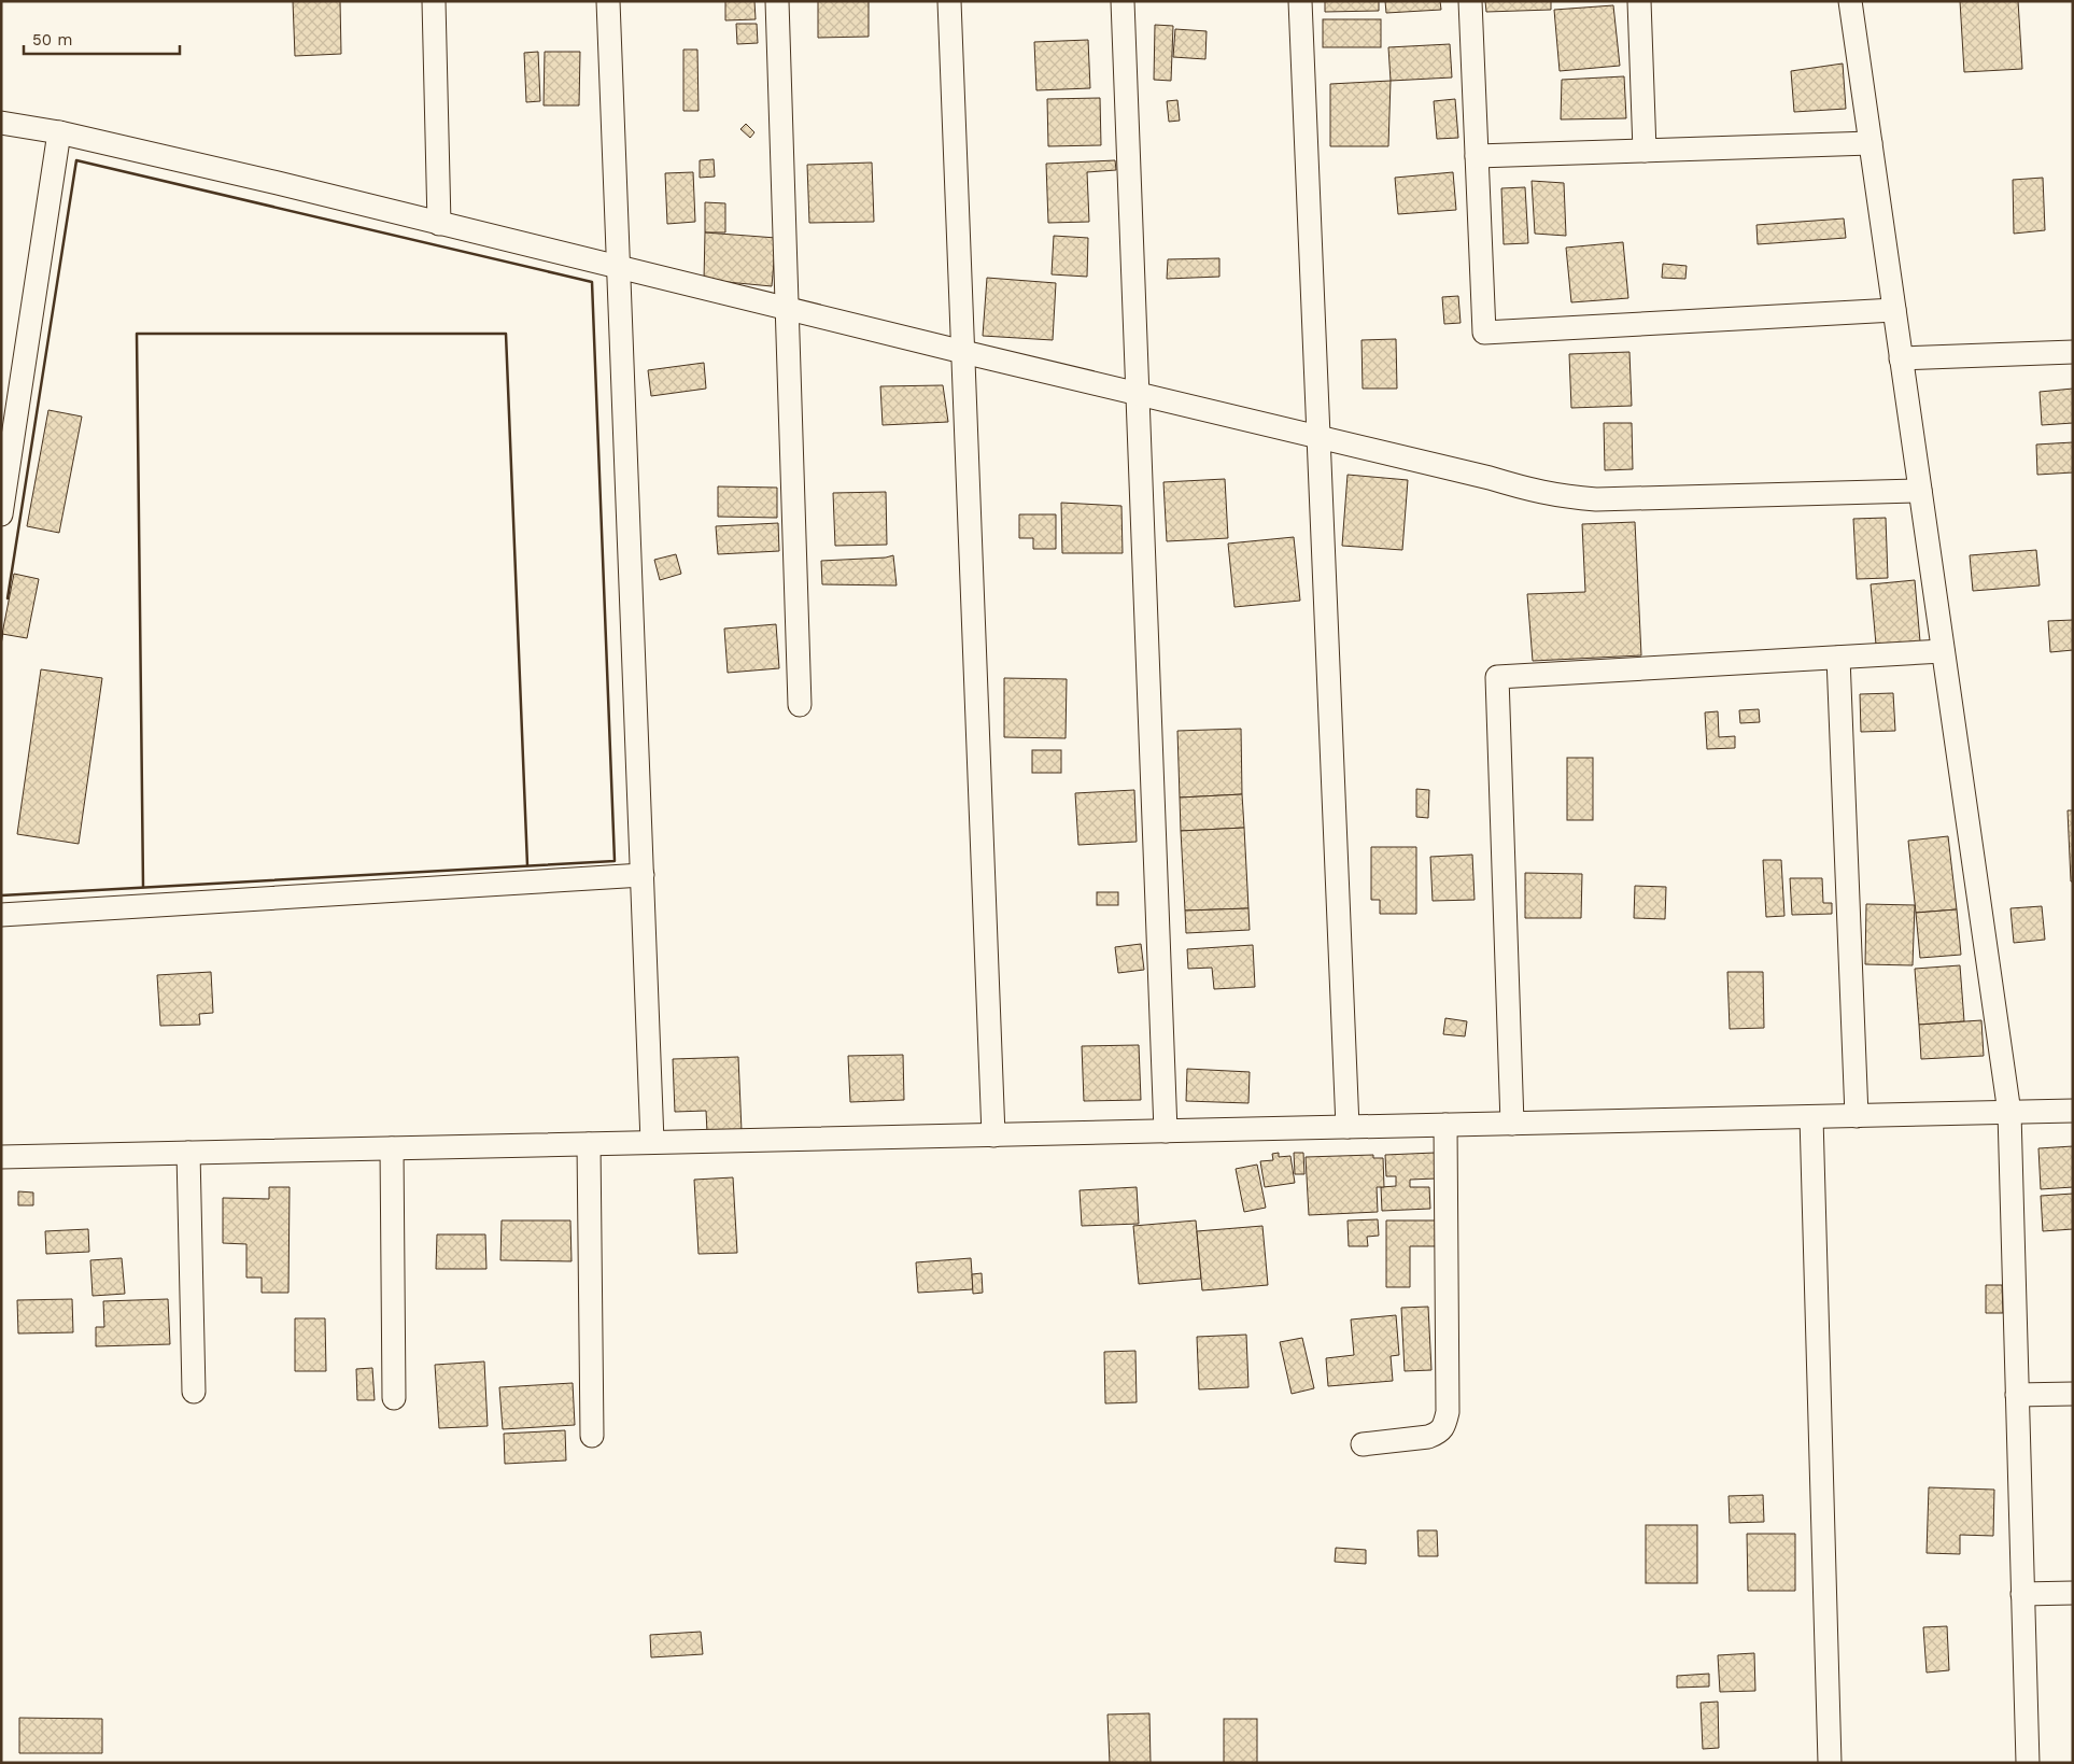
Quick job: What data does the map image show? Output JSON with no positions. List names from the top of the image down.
{
  "scale_bar": "50 m"
}
